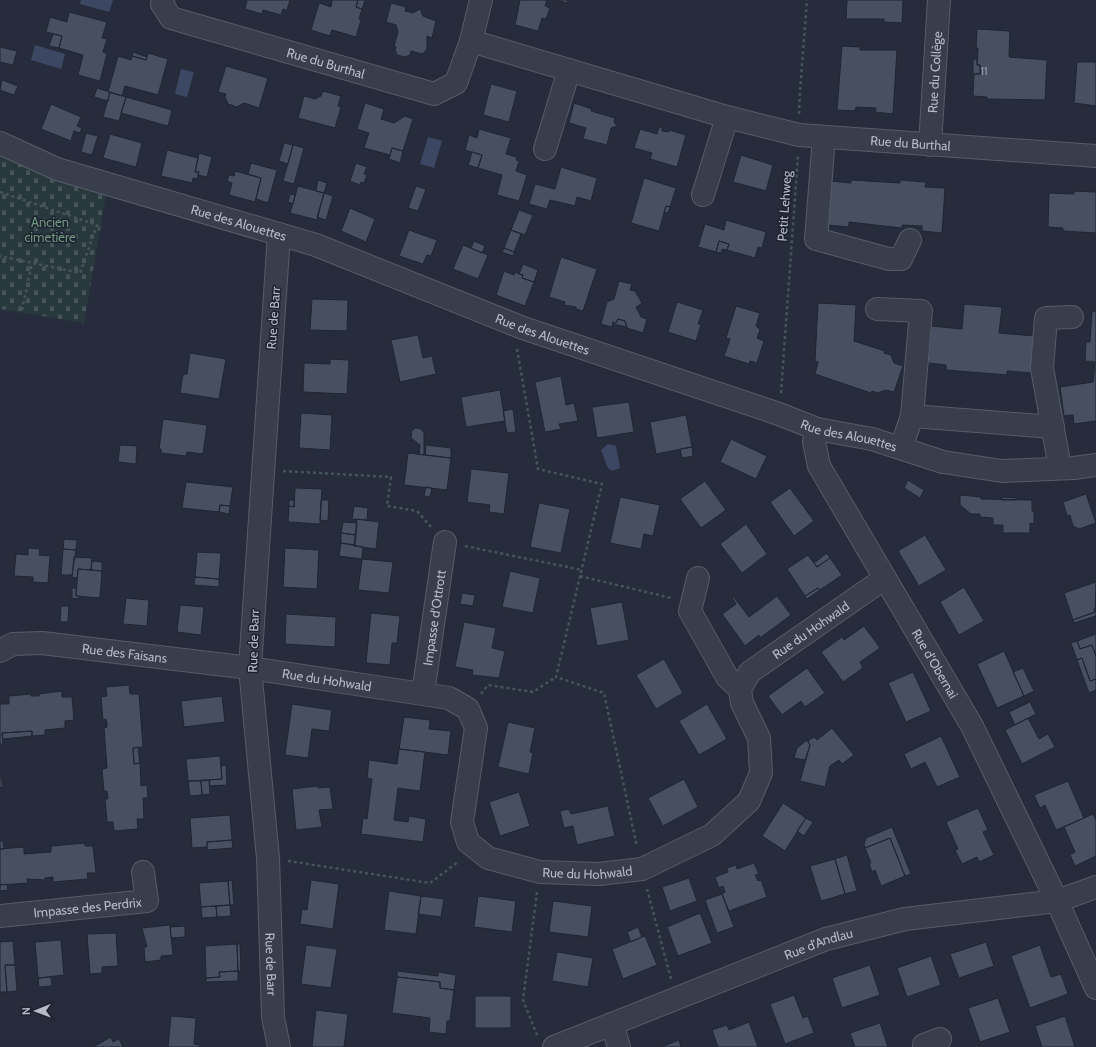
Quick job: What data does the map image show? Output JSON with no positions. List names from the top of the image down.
{
  "streets": {
    "street": [
      "Rue du Burthal",
      "Rue du Collège",
      "Rue des Alouettes",
      "Rue de Barr",
      "Impasse d'Ottrott",
      "Rue du Hohwald",
      "Rue des Faisans",
      "Rue d'Obernai",
      "Impasse des Perdrix",
      "Rue d'Andlau"
    ],
    "path": ["Petit Lehweg"]
  },
  "crossings": [
    ["Rue du Burthal", "Rue du Collège"],
    ["Rue du Burthal", "Petit Lehweg"],
    ["Petit Lehweg", "Rue des Alouettes"],
    ["Rue des Alouettes", "Rue de Barr"],
    ["Rue des Alouettes", "Rue d'Obernai"],
    ["Rue de Barr", "Rue du Hohwald"],
    ["Rue de Barr", "Rue des Faisans"],
    ["Impasse d'Ottrott", "Rue du Hohwald"],
    ["Rue du Hohwald", "Rue des Faisans"],
    ["Rue du Hohwald", "Rue d'Obernai"],
    ["Rue d'Obernai", "Rue d'Andlau"]
  ],
  "parks": ["Ancien cimetière"],
  "house_numbers": ["11"],
  "north": "left"
}
